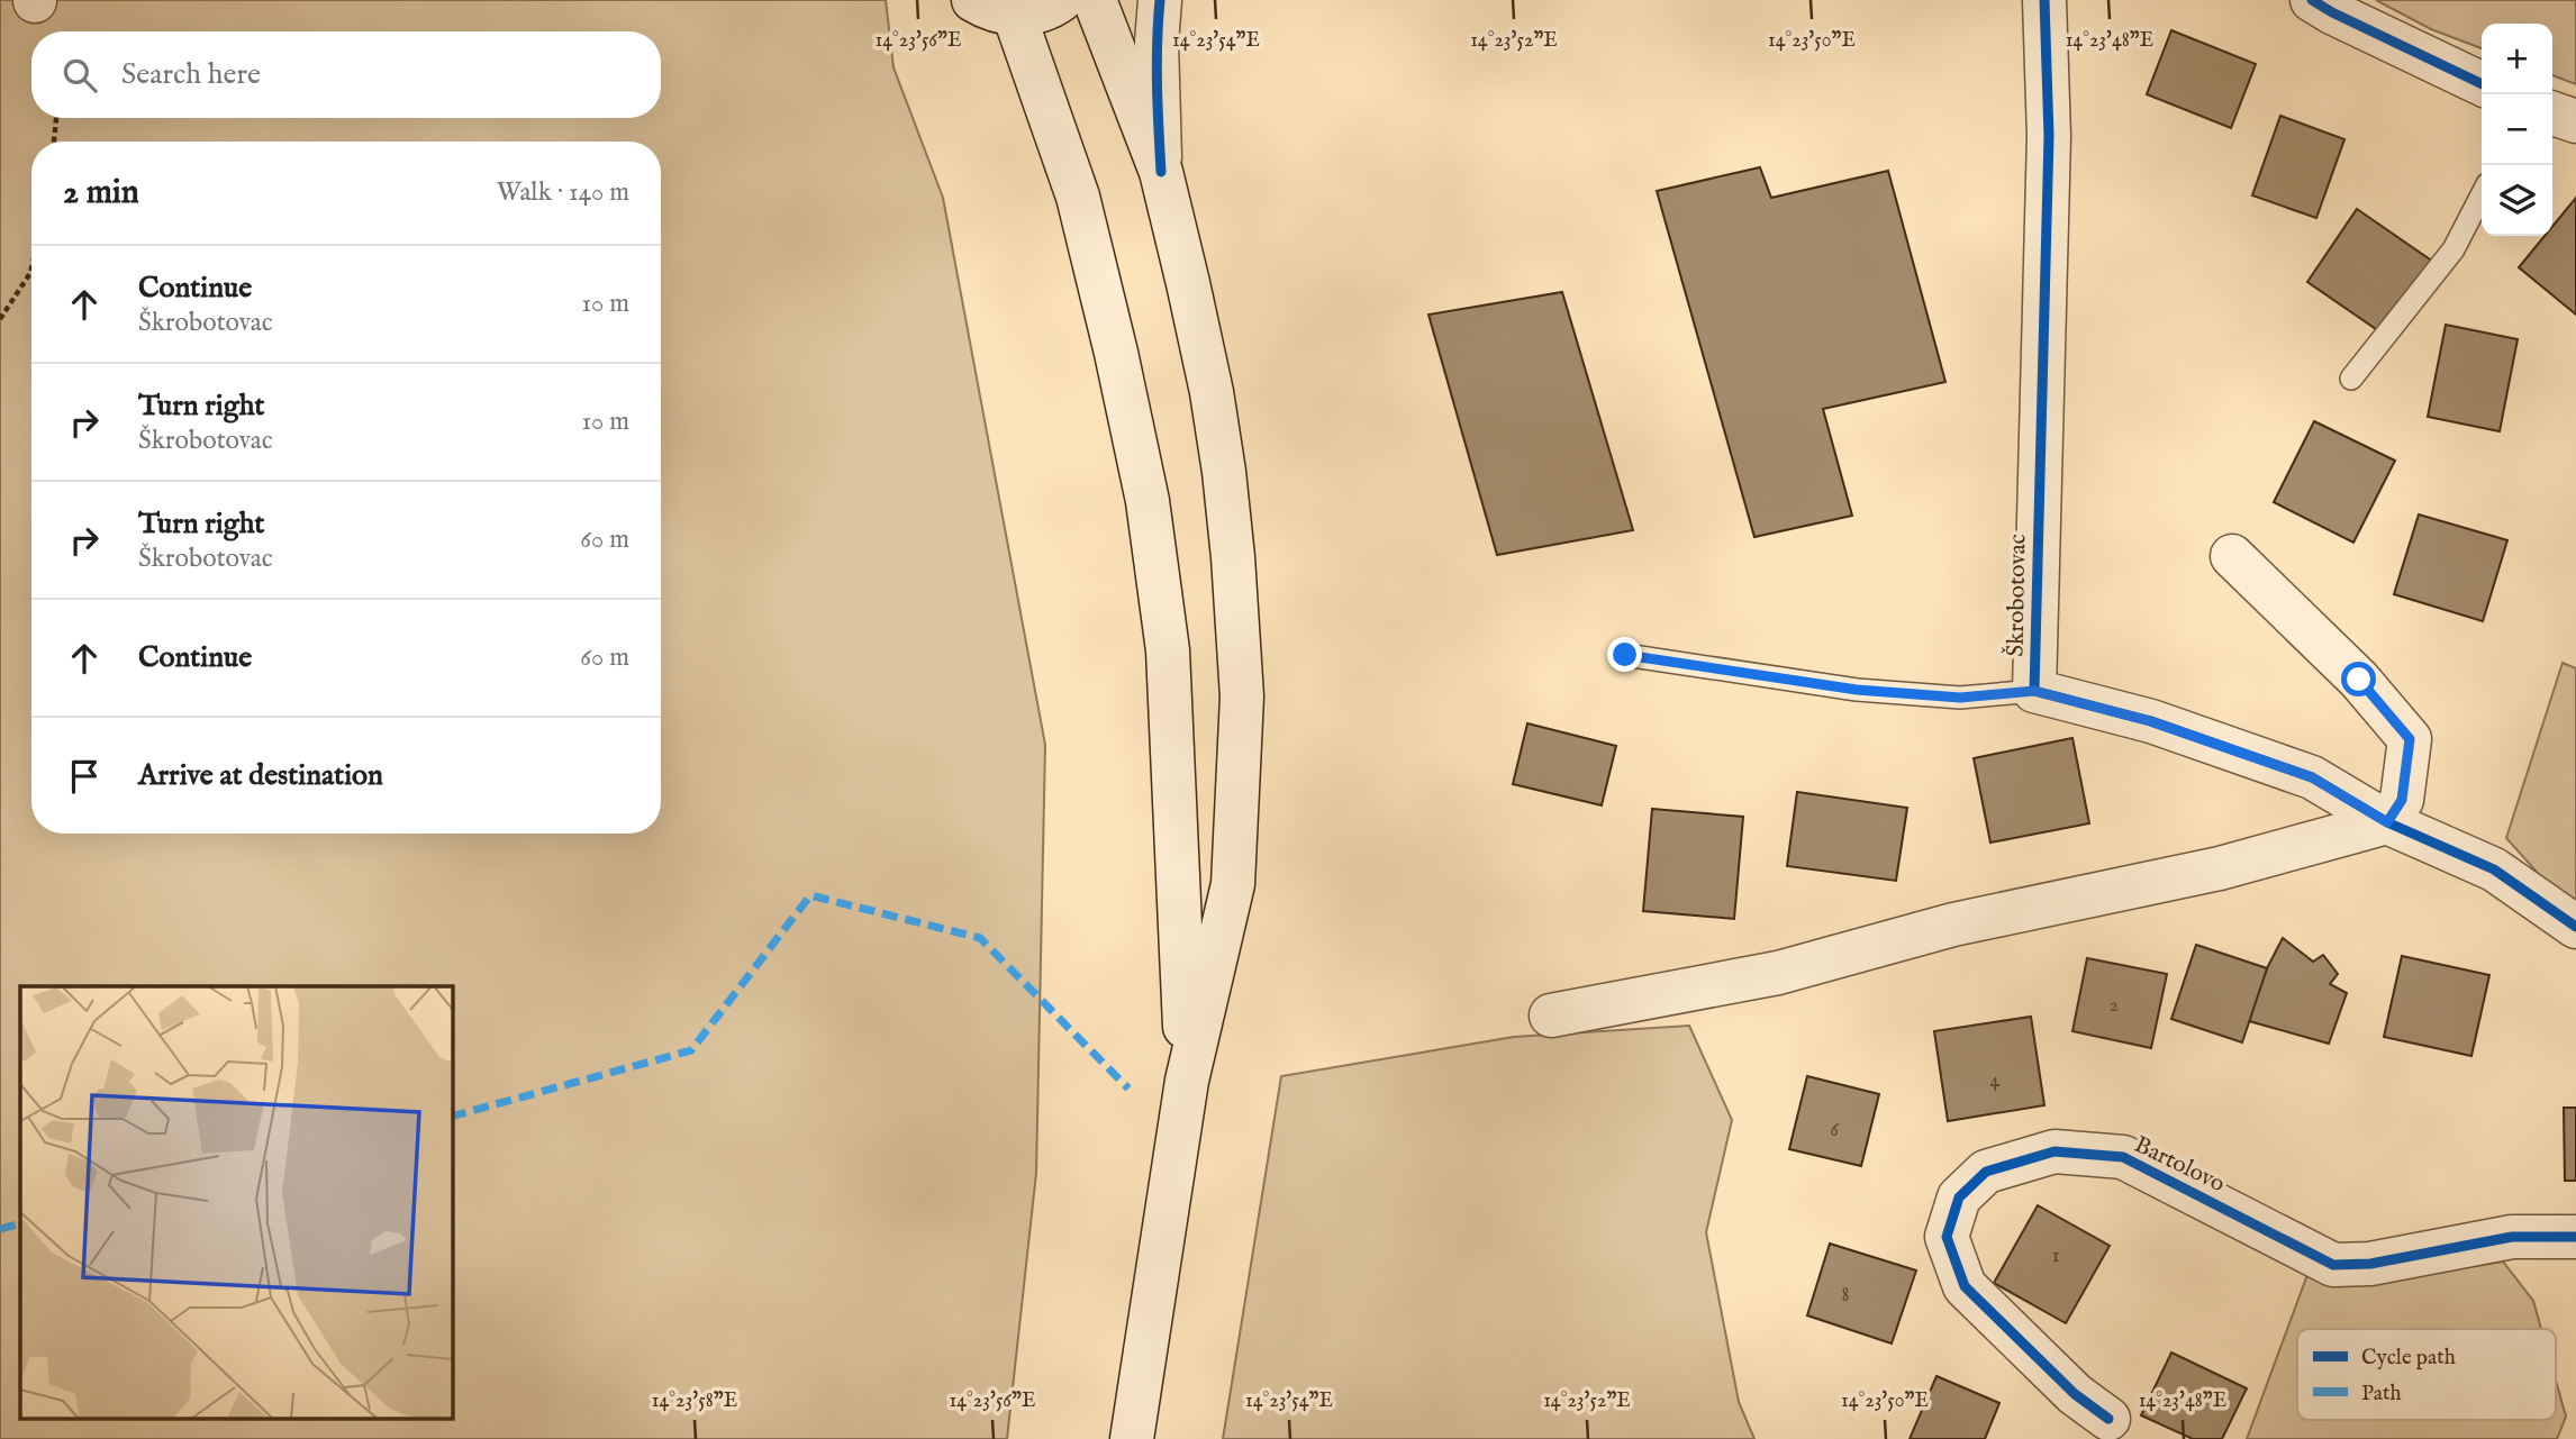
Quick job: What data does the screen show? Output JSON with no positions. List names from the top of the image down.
{
  "streets": {
    "street": ["Škrobotovac", "Bartolovo"]
  },
  "house_numbers": [
    "2",
    "4",
    "6",
    "1",
    "8"
  ],
  "legend": ["Cycle path", "Path"],
  "page": {
    "map_buttons": ["+", "−"],
    "search": "Search here",
    "heading": ["2 min", "Walk · 140 m"],
    "list": [
      ["Continue", "Škrobotovac", "10 m"],
      ["Turn right", "Škrobotovac", "10 m"],
      ["Turn right", "Škrobotovac", "60 m"],
      ["Continue", "60 m"],
      "Arrive at destination"
    ]
  },
  "coordinates": [
    "14°23'56\"E",
    "14°23'54\"E",
    "14°23'52\"E",
    "14°23'50\"E",
    "14°23'48\"E",
    "14°23'58\"E"
  ]
}
